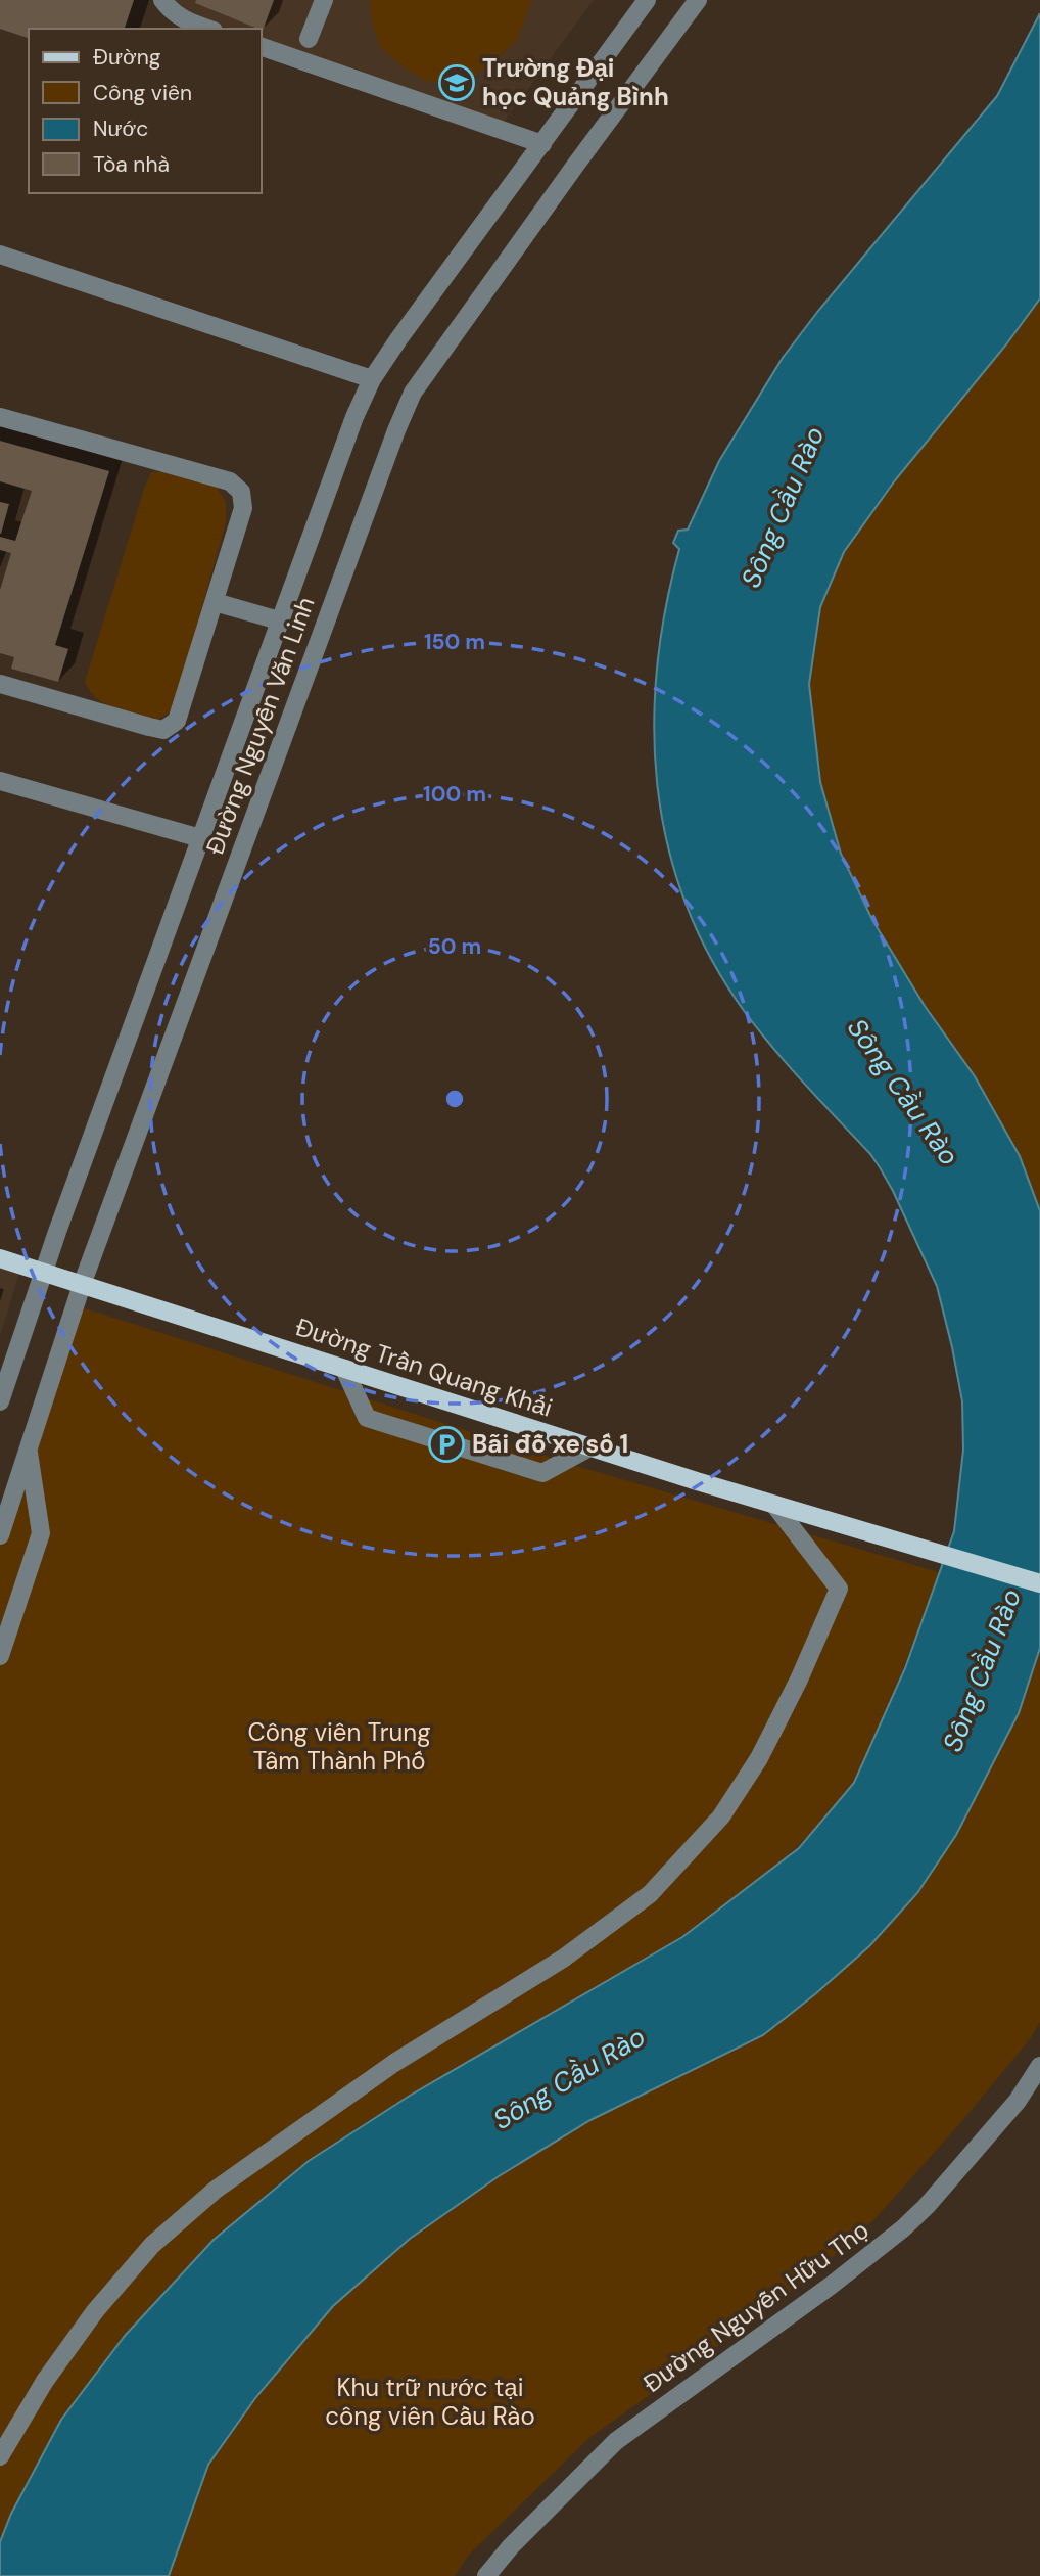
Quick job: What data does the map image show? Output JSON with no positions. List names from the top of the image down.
{
  "streets": {
    "main road": ["Đường Trần Quang Khải"],
    "street": ["Đường Nguyễn Văn Linh", "Đường Nguyễn Hữu Thọ"]
  },
  "crossings": [
    ["Đường Nguyễn Văn Linh", "Đường Trần Quang Khải"]
  ],
  "water": ["Sông Cầu Rào"],
  "parks": ["Công viên Trung Tâm Thành Phố", "Khu trữ nước tại công viên Cầu Rào"],
  "places": {
    "school or university": ["Trường Đại học Quảng Bình"],
    "parking": ["Bãi đỗ xe số 1"]
  },
  "legend": [
    "Đường",
    "Công viên",
    "Nước",
    "Tòa nhà"
  ],
  "rings": ["150 m", "100 m", "50 m"]
}
